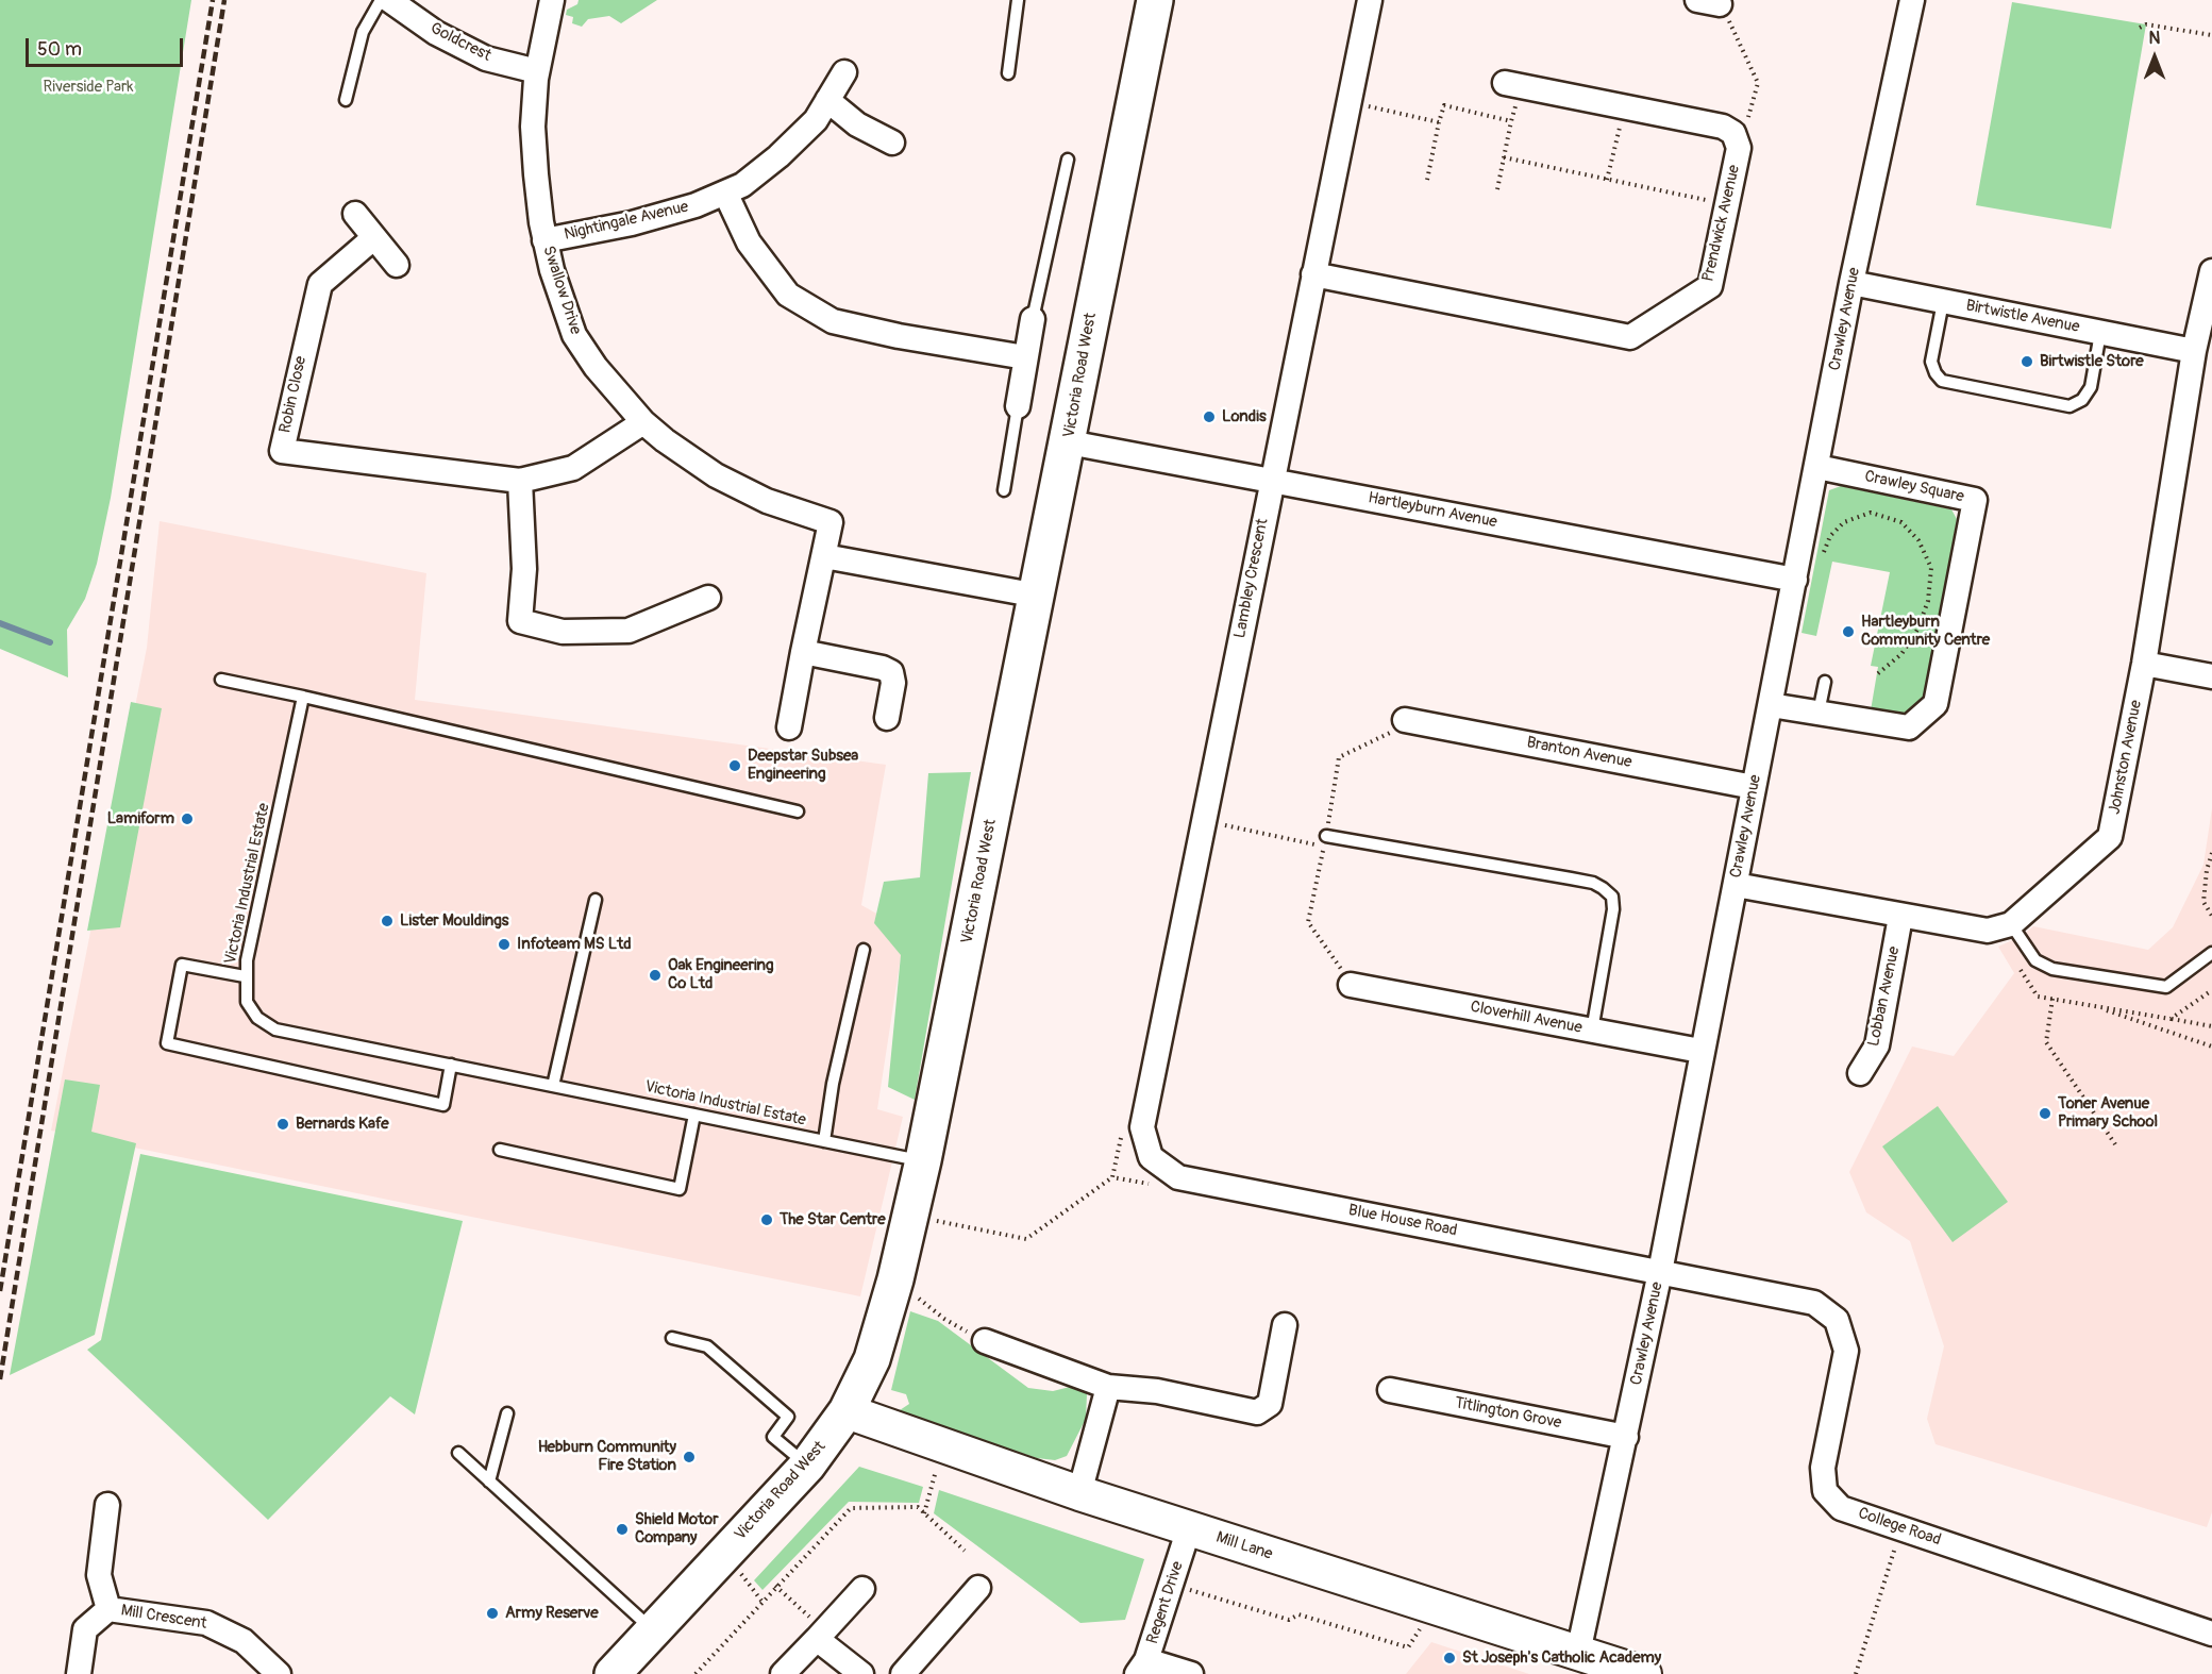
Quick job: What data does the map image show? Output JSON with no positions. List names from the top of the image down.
{
  "streets": {
    "main road": ["Victoria Road West", "Mill Lane"],
    "street": [
      "Goldcrest",
      "Nightingale Avenue",
      "Prendwick Avenue",
      "Swallow Drive",
      "Birtwistle Avenue",
      "Crawley Avenue",
      "Robin Close",
      "Crawley Square",
      "Hartleyburn Avenue",
      "Lambley Crescent",
      "Branton Avenue",
      "Johnston Avenue",
      "Lobban Avenue",
      "Cloverhill Avenue",
      "Blue House Road",
      "Titlington Grove",
      "College Road",
      "Regent Drive",
      "Mill Crescent"
    ],
    "lane": ["Victoria Industrial Estate"]
  },
  "crossings": [
    ["Goldcrest", "Swallow Drive"],
    ["Nightingale Avenue", "Swallow Drive"],
    ["Prendwick Avenue", "Lambley Crescent"],
    ["Swallow Drive", "Robin Close"],
    ["Birtwistle Avenue", "Crawley Avenue"],
    ["Birtwistle Avenue", "Johnston Avenue"],
    ["Crawley Avenue", "Crawley Square"],
    ["Crawley Avenue", "Hartleyburn Avenue"],
    ["Crawley Avenue", "Branton Avenue"],
    ["Crawley Avenue", "Cloverhill Avenue"],
    ["Crawley Avenue", "Blue House Road"],
    ["Crawley Avenue", "Titlington Grove"],
    ["Crawley Avenue", "College Road"],
    ["Crawley Avenue", "Mill Lane"],
    ["Victoria Road West", "Hartleyburn Avenue"],
    ["Victoria Road West", "Victoria Industrial Estate"],
    ["Victoria Road West", "Mill Lane"],
    ["Hartleyburn Avenue", "Lambley Crescent"],
    ["Lambley Crescent", "Blue House Road"],
    ["Blue House Road", "College Road"],
    ["Mill Lane", "Regent Drive"]
  ],
  "parks": ["Riverside Park"],
  "places": [
    "Birtwistle Store",
    "Londis",
    "Hartleyburn Community Centre",
    "Deepstar Subsea Engineering",
    "Lamiform",
    "Lister Mouldings",
    "Infoteam MS Ltd",
    "Oak Engineering Co Ltd",
    "Toner Avenue Primary School",
    "Bernards Kafe",
    "The Star Centre",
    "Hebburn Community Fire Station",
    "Shield Motor Company",
    "Army Reserve",
    "St Joseph's Catholic Academy"
  ],
  "scale_bar": "50 m",
  "north": "top"
}
